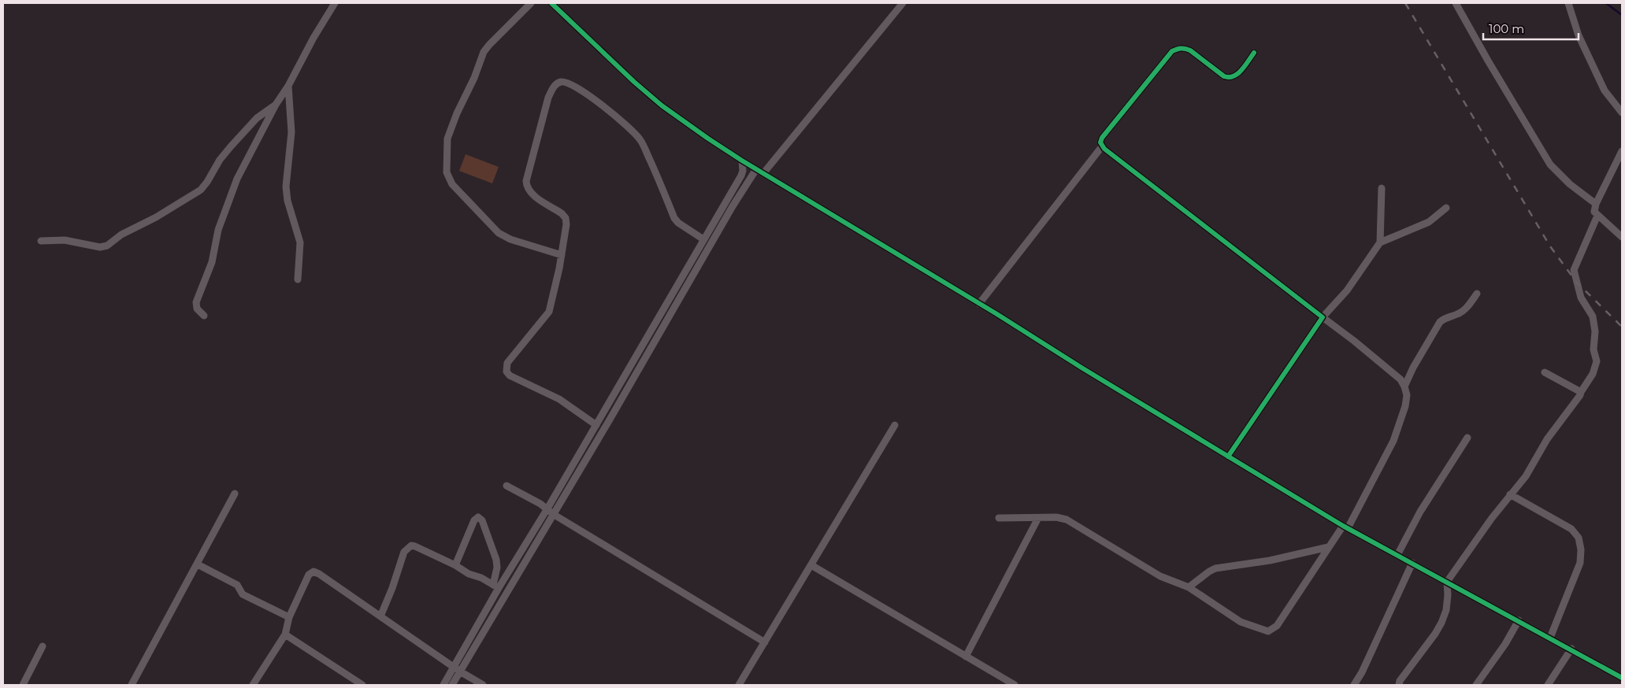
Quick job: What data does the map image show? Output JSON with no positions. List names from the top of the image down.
{
  "scale_bar": "100 m"
}
